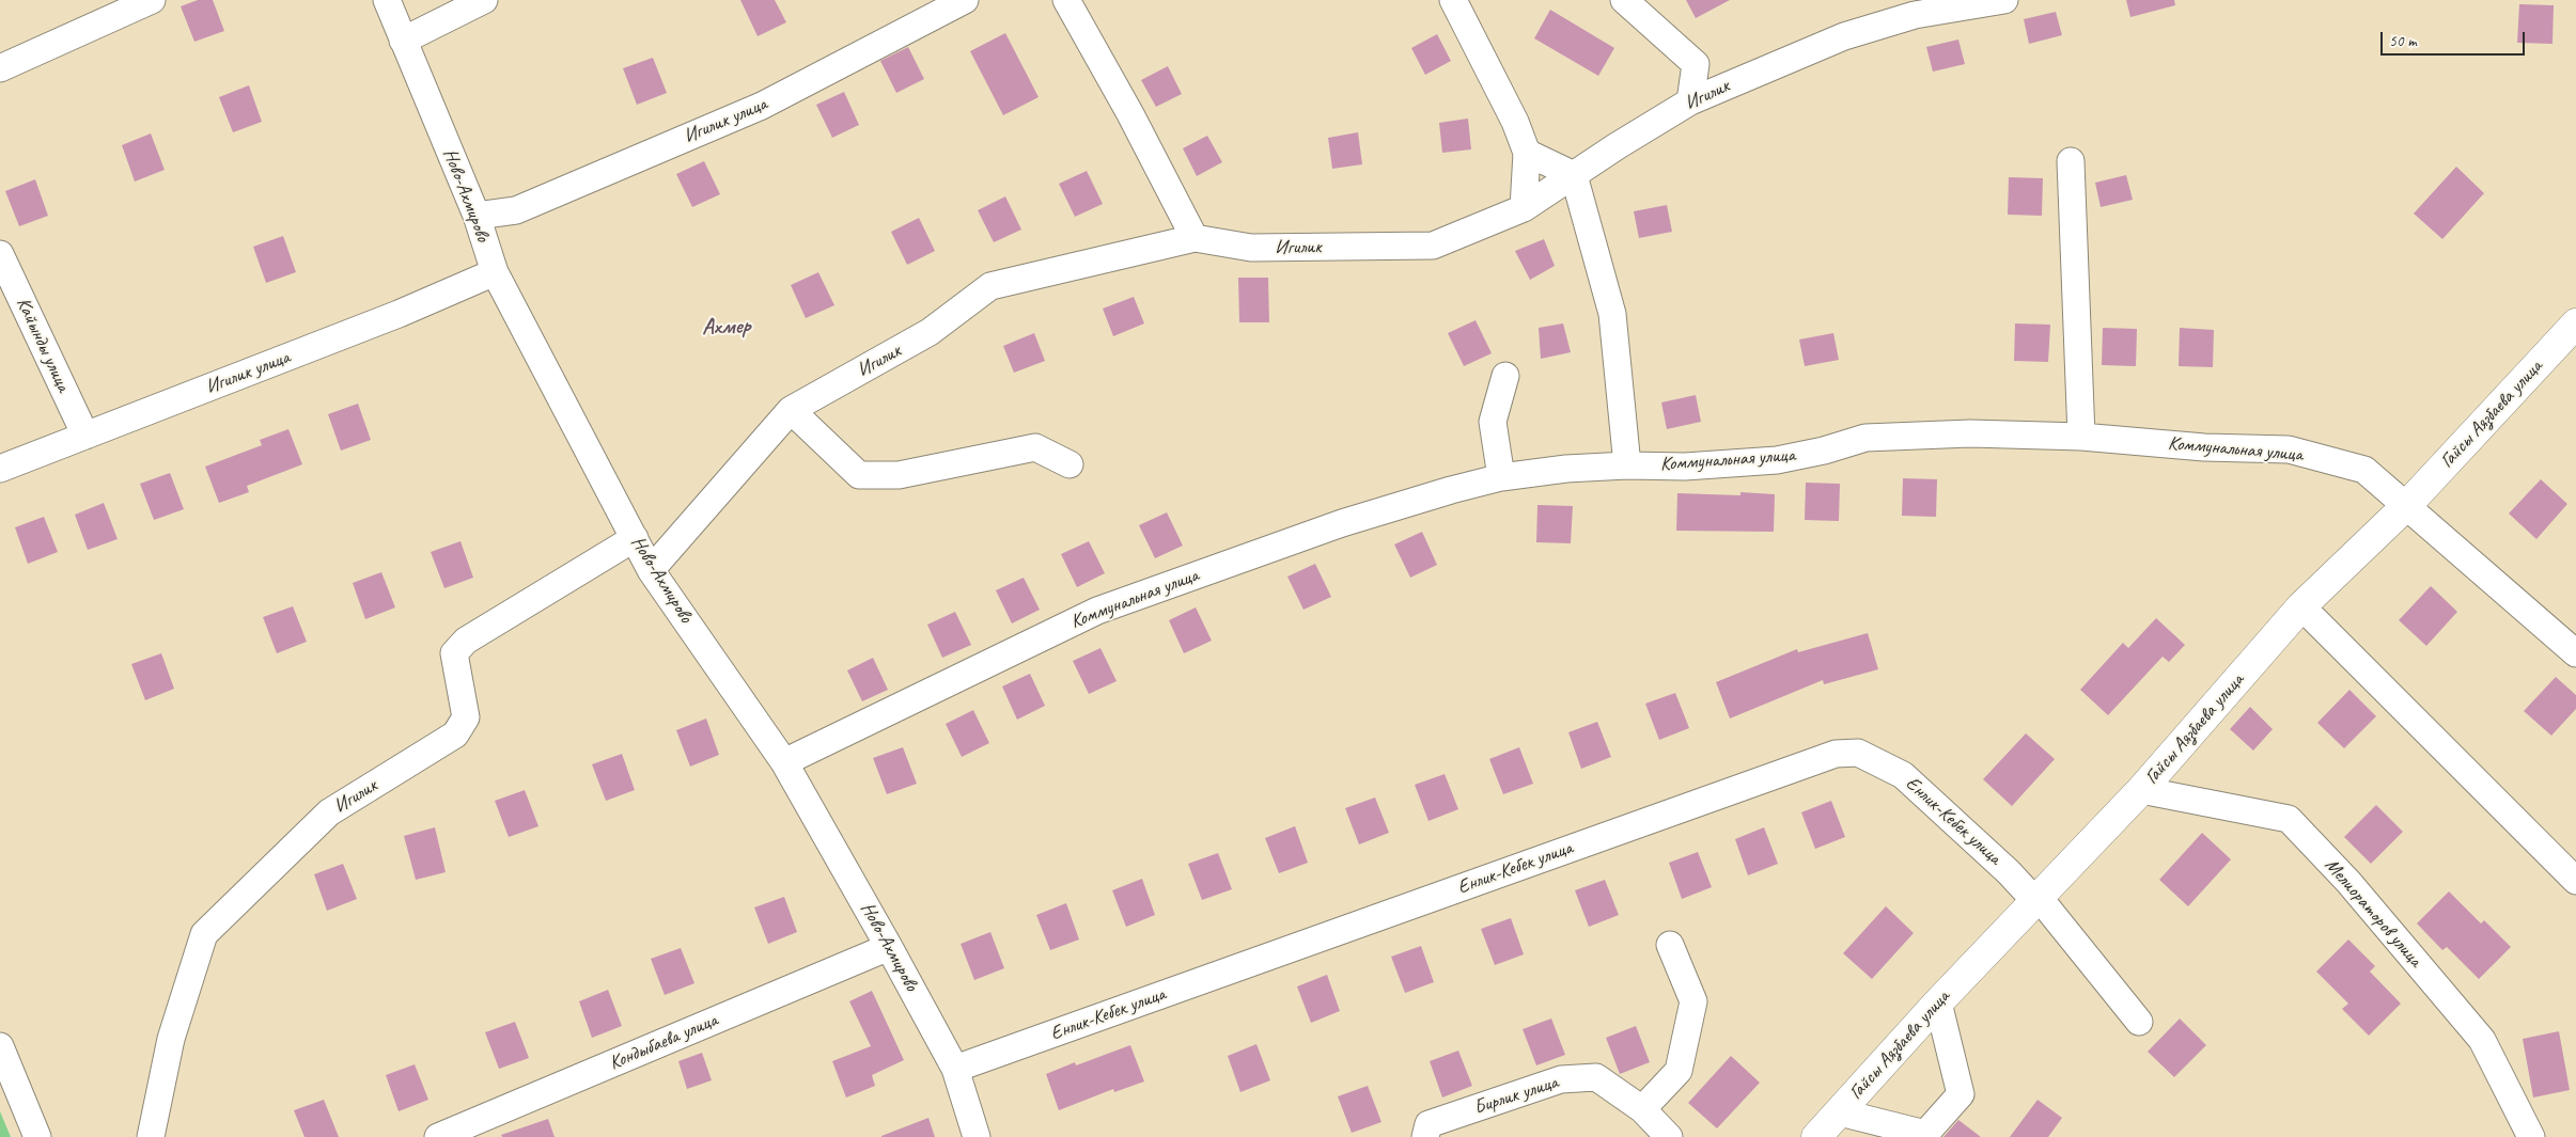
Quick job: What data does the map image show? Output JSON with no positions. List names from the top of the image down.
{
  "streets": {
    "highway": ["Гайсы Аязбаева улица"],
    "street": [
      "Игилик",
      "Игилик улица",
      "Ново-Ахмирово",
      "Кайынды улица",
      "Коммунальная улица",
      "Енлик-Кебек улица",
      "Мелиораторов улица",
      "Кондыбаева улица",
      "Бирлик улица"
    ]
  },
  "crossings": [
    ["Игилик", "Ново-Ахмирово"],
    ["Игилик улица", "Ново-Ахмирово"],
    ["Игилик улица", "Кайынды улица"],
    ["Ново-Ахмирово", "Коммунальная улица"],
    ["Ново-Ахмирово", "Енлик-Кебек улица"],
    ["Ново-Ахмирово", "Кондыбаева улица"],
    ["Гайсы Аязбаева улица", "Коммунальная улица"],
    ["Гайсы Аязбаева улица", "Енлик-Кебек улица"],
    ["Гайсы Аязбаева улица", "Мелиораторов улица"]
  ],
  "districts": ["Ахмер"],
  "scale_bar": "50 m"
}
